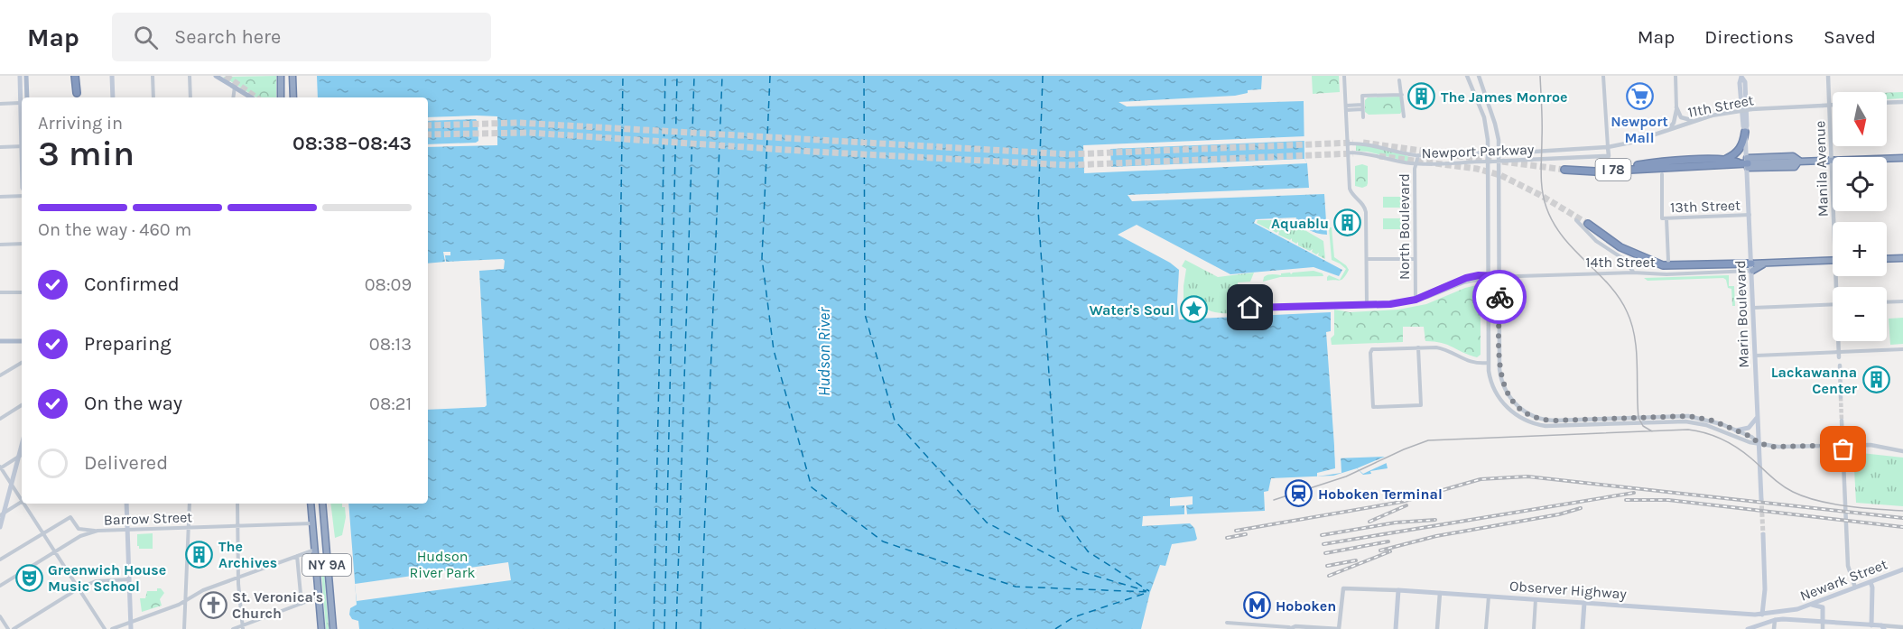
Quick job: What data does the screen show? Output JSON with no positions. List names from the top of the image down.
{
  "streets": {
    "highway": ["I 78", "14th Street", "NY 9A"],
    "main road": ["Marin Boulevard", "Newark Street", "Observer Highway"],
    "street": [
      "11th Street",
      "Newport Parkway",
      "Manila Avenue",
      "13th Street",
      "North Boulevard",
      "Barrow Street"
    ]
  },
  "crossings": [
    ["11th Street", "Newport Parkway"],
    ["Newport Parkway", "North Boulevard"],
    ["Manila Avenue", "I 78"],
    ["I 78", "Marin Boulevard"],
    ["13th Street", "Marin Boulevard"],
    ["North Boulevard", "14th Street"],
    ["14th Street", "Marin Boulevard"],
    ["Barrow Street", "NY 9A"],
    ["Newark Street", "Observer Highway"]
  ],
  "water": ["Hudson River"],
  "parks": ["Hudson River Park"],
  "places": {
    "supermarket": ["Newport Mall"],
    "building": [
      "The James Monroe",
      "Aquablu",
      "Lackawanna Center",
      "The Archives"
    ],
    "place": ["Water's Soul"],
    "station": ["Hoboken Terminal"],
    "theatre": ["Greenwich House Music School"],
    "church": ["St. Veronica's Church"],
    "metro station": ["Hoboken"]
  },
  "north": "bottom",
  "page": {
    "header": "Map",
    "search": "Search here",
    "nav": ["Map", "Directions", "Saved"],
    "map_buttons": ["+", "−"],
    "heading": ["3 min", "Arriving in", "08:38–08:43"],
    "bar": "On the way · 460 m",
    "list": [
      ["Confirmed", "08:09"],
      ["Preparing", "08:13"],
      ["On the way", "08:21"],
      "Delivered"
    ]
  }
}
